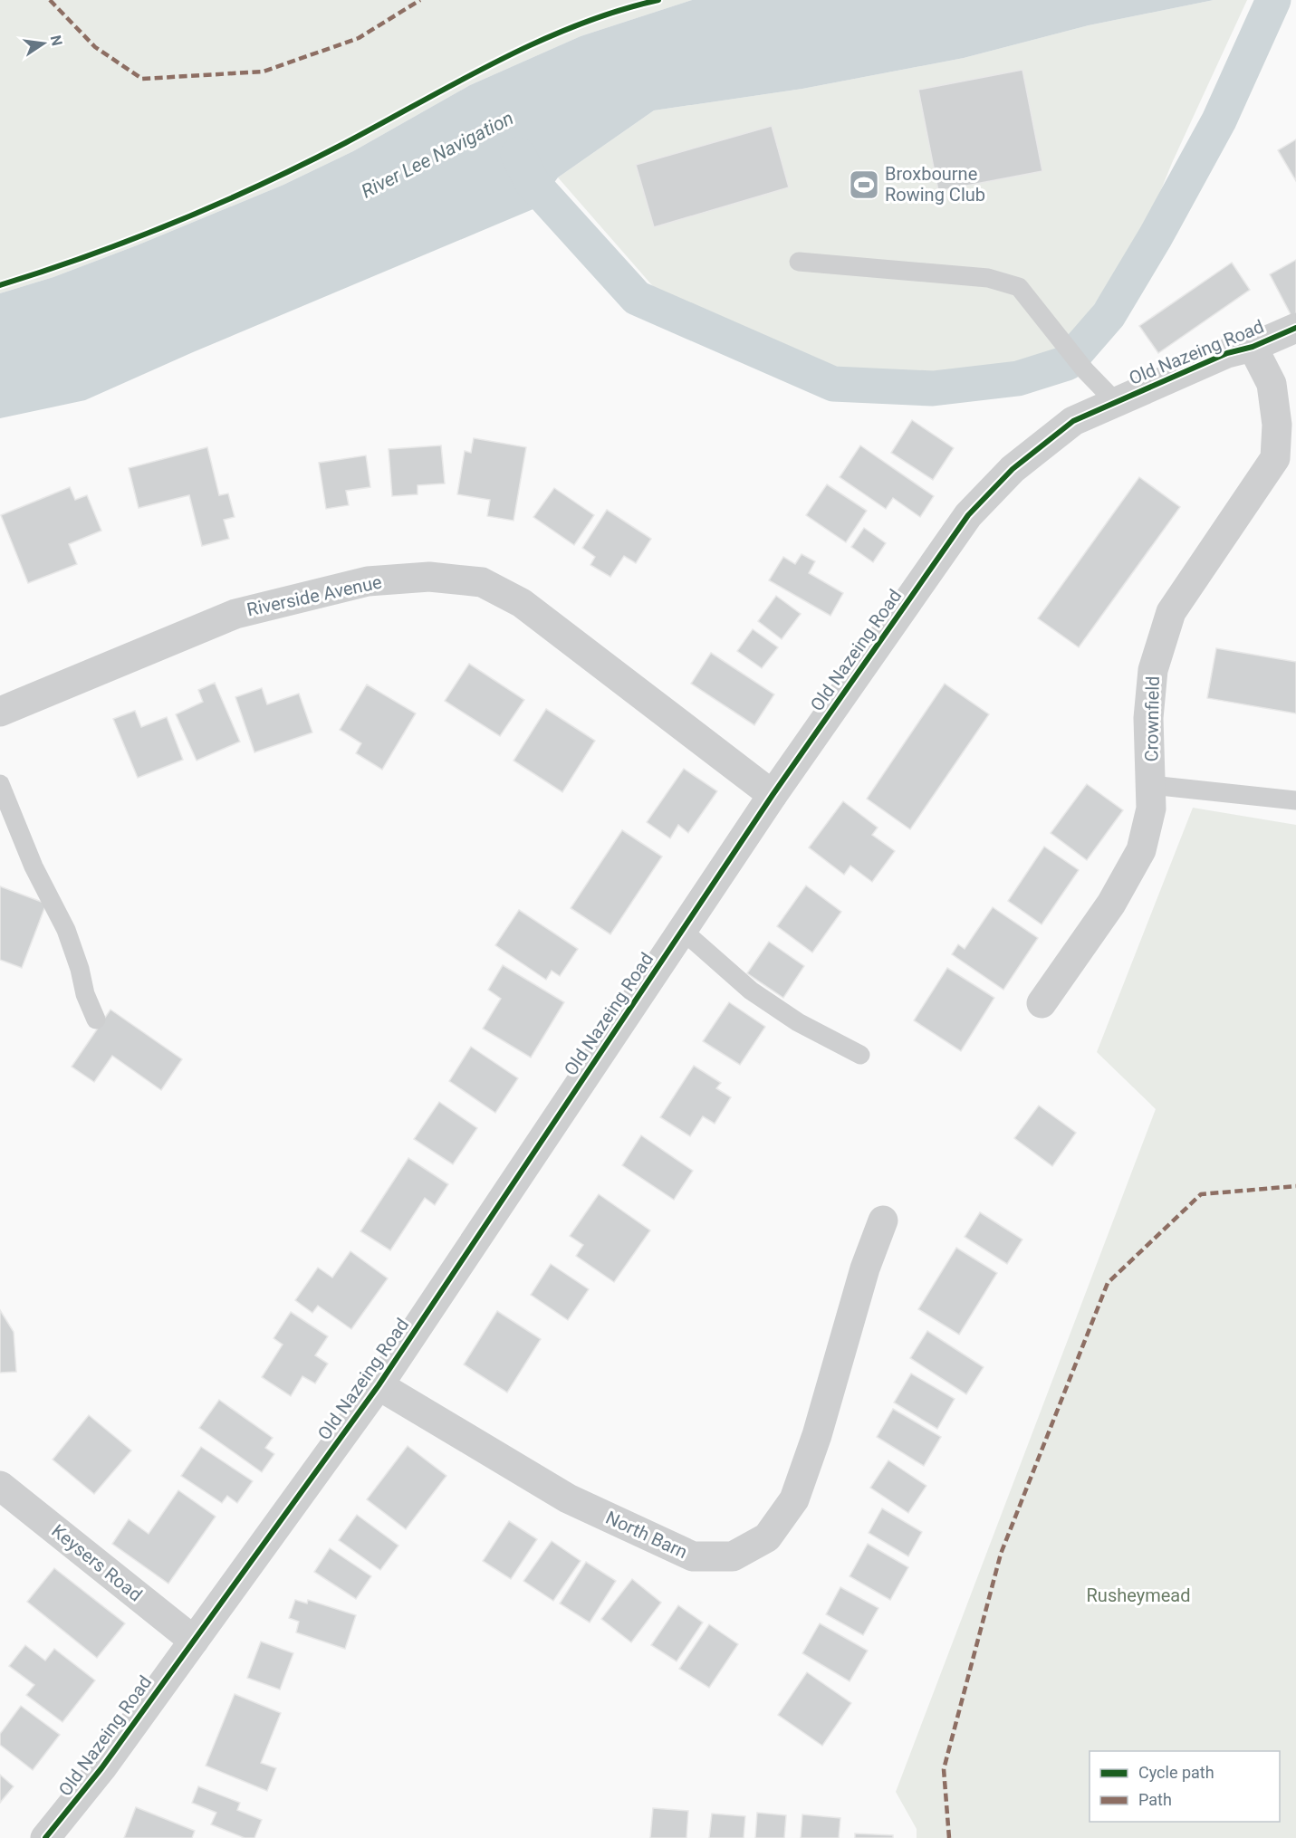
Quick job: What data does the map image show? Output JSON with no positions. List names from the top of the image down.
{
  "streets": {
    "street": [
      "Old Nazeing Road",
      "Riverside Avenue",
      "Crownfield",
      "North Barn",
      "Keysers Road"
    ]
  },
  "crossings": [
    ["Old Nazeing Road", "Riverside Avenue"],
    ["Old Nazeing Road", "Crownfield"],
    ["Old Nazeing Road", "North Barn"],
    ["Old Nazeing Road", "Keysers Road"]
  ],
  "water": ["River Lee Navigation"],
  "parks": ["Rusheymead"],
  "places": {
    "sports": ["Broxbourne Rowing Club"]
  },
  "legend": ["Cycle path", "Path"],
  "north": "right"
}
